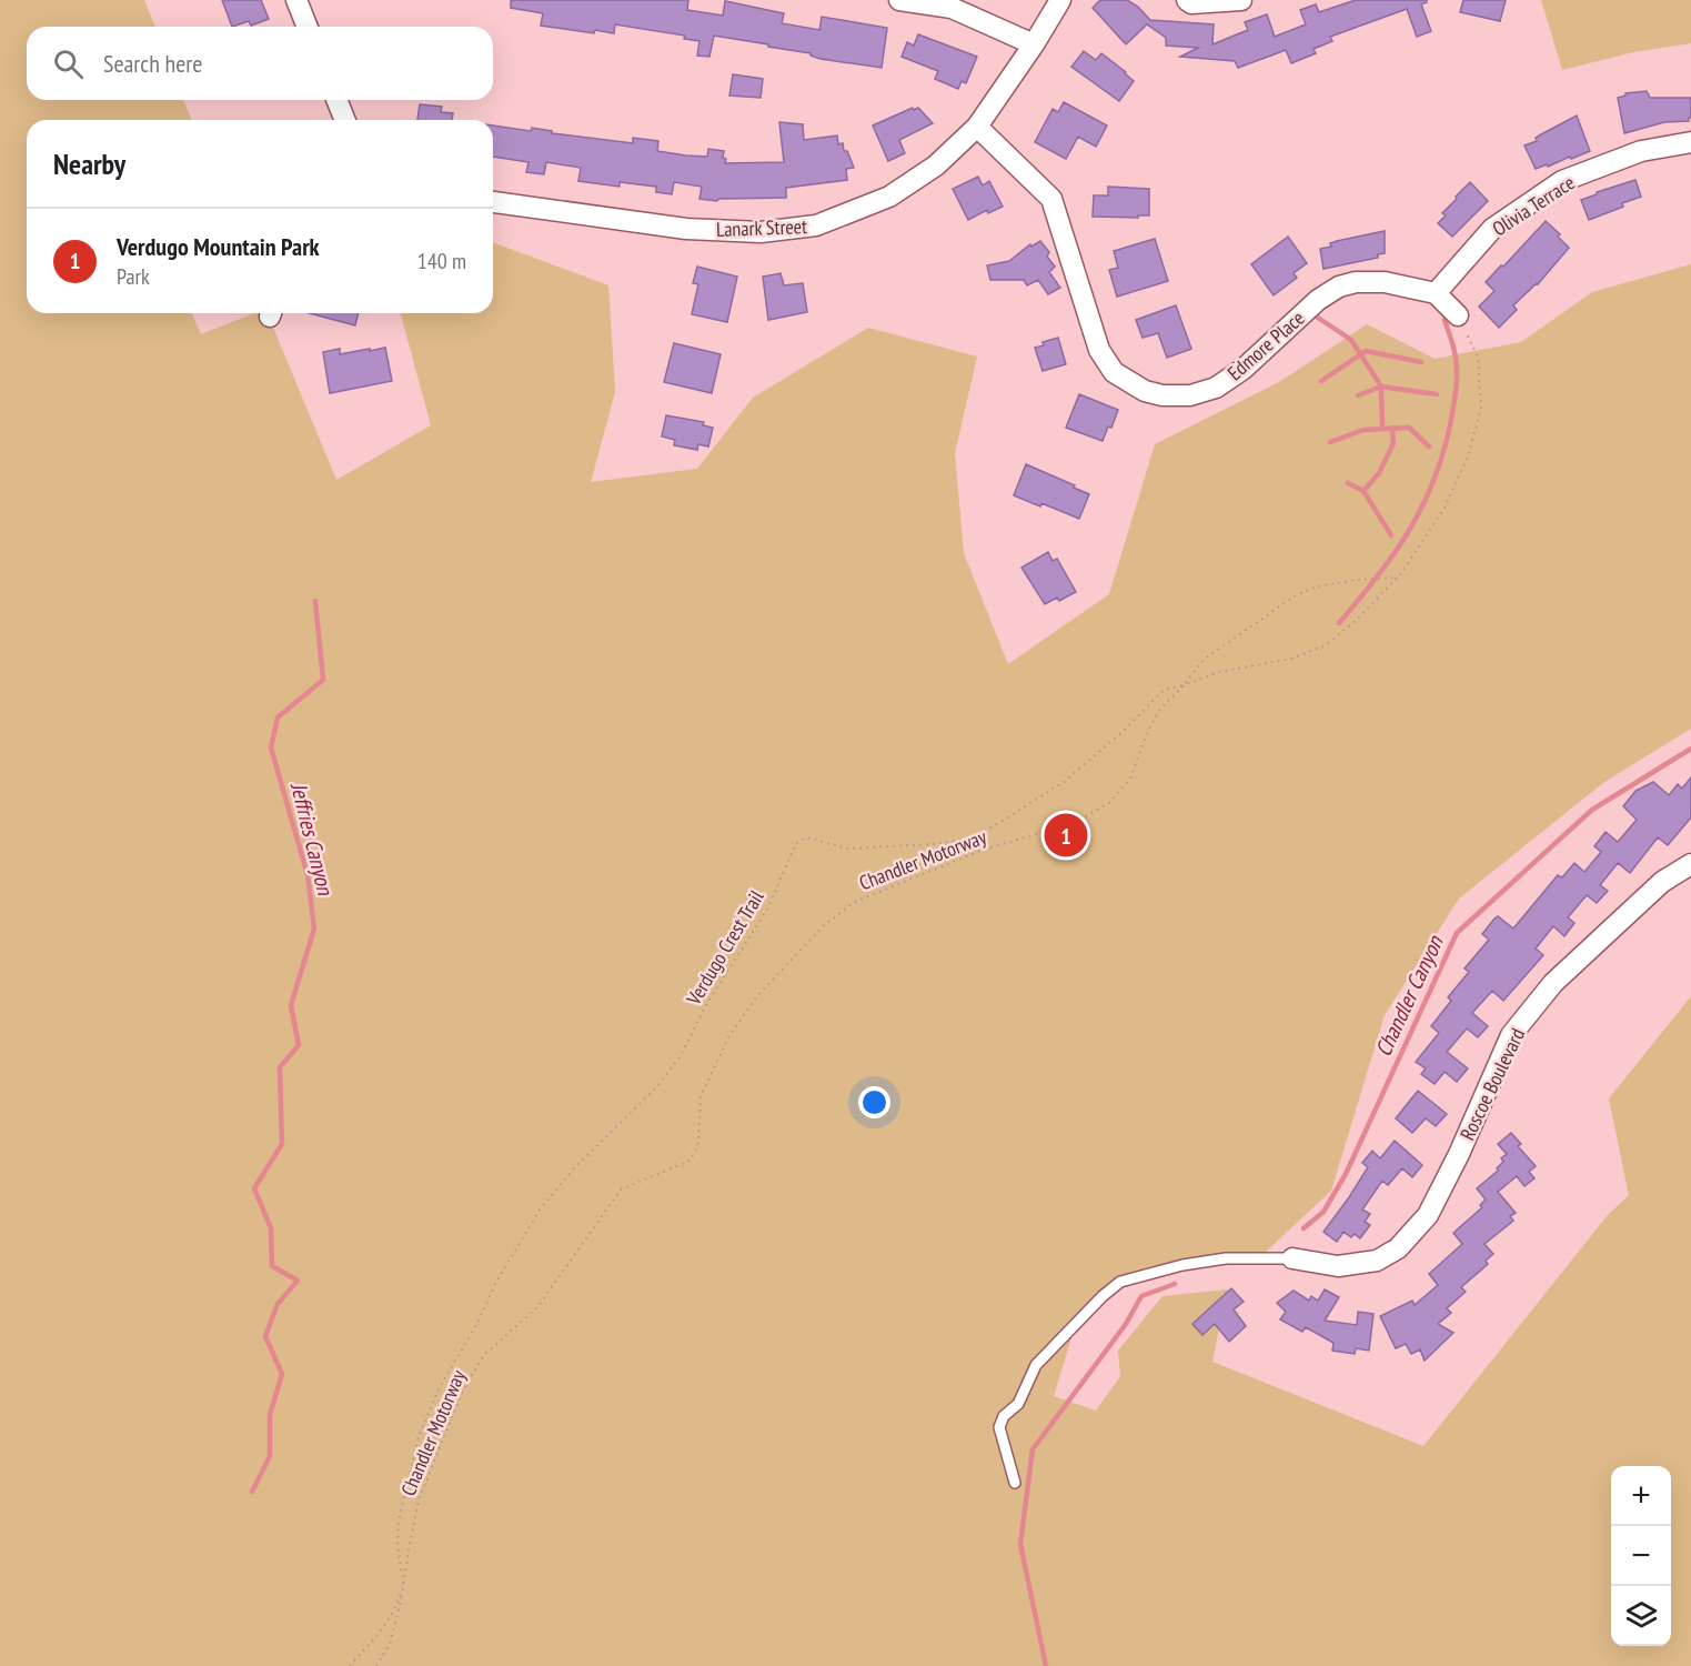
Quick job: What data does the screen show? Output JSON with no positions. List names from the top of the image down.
{
  "streets": {
    "street": [
      "Olivia Terrace",
      "Lanark Street",
      "Edmore Place",
      "Roscoe Boulevard"
    ],
    "path": ["Chandler Motorway", "Verdugo Crest Trail"]
  },
  "crossings": [
    ["Olivia Terrace", "Edmore Place"],
    ["Lanark Street", "Edmore Place"],
    ["Chandler Motorway", "Verdugo Crest Trail"]
  ],
  "water": ["Jeffries Canyon", "Chandler Canyon"],
  "page": {
    "search": "Search here",
    "heading": "Nearby",
    "list": [
      {
        "mark": "1",
        "name": "Verdugo Mountain Park",
        "note": "Park",
        "value": "140 m"
      }
    ],
    "pins": "1",
    "map_buttons": ["+", "−"]
  }
}
